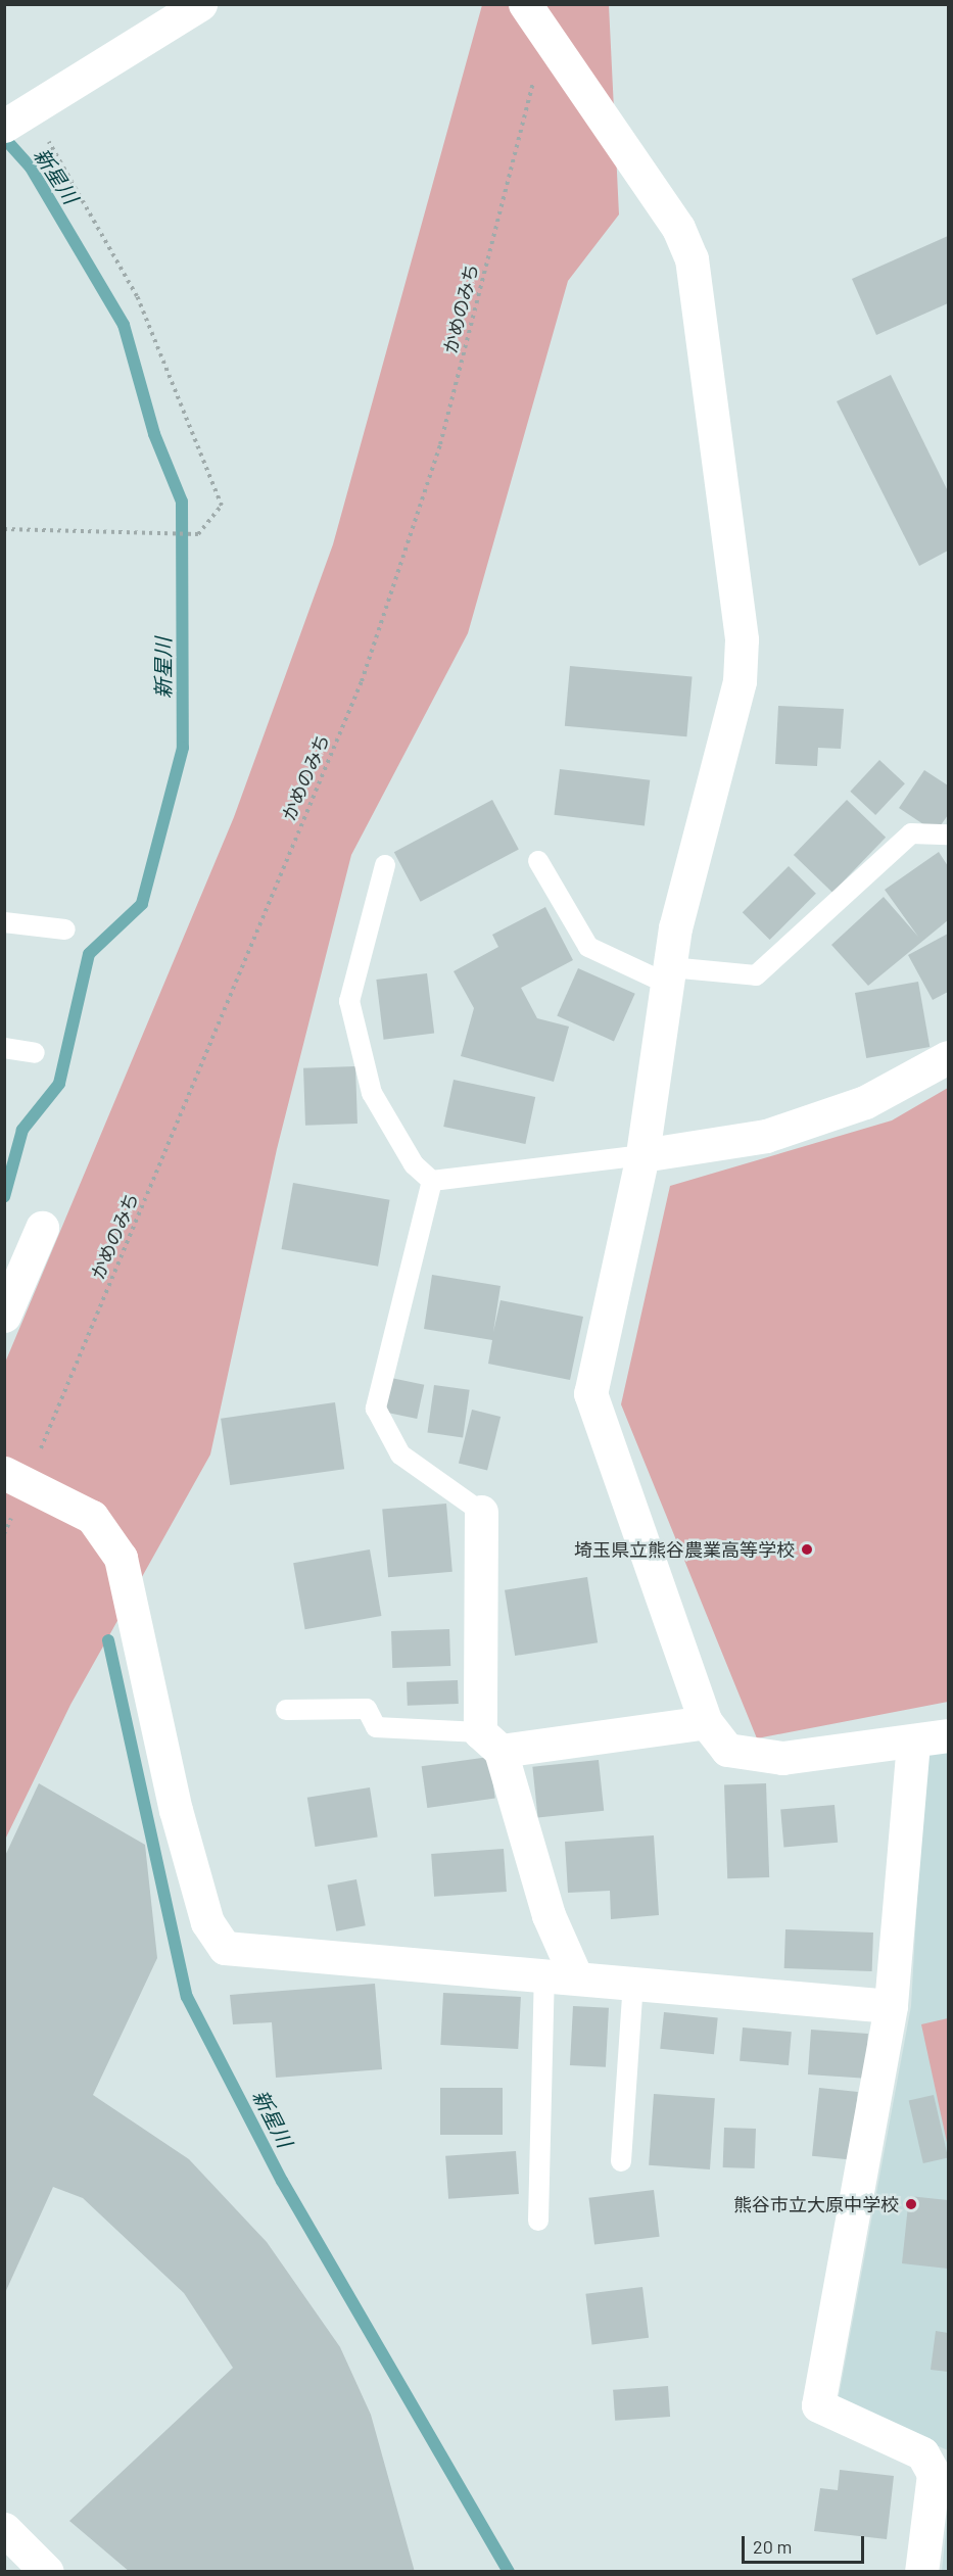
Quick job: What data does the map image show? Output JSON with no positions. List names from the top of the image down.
{
  "streets": {
    "path": ["かめのみち"]
  },
  "water": ["新星川"],
  "places": ["埼玉県立熊谷農業高等学校", "熊谷市立大原中学校"],
  "scale_bar": "20 m"
}
